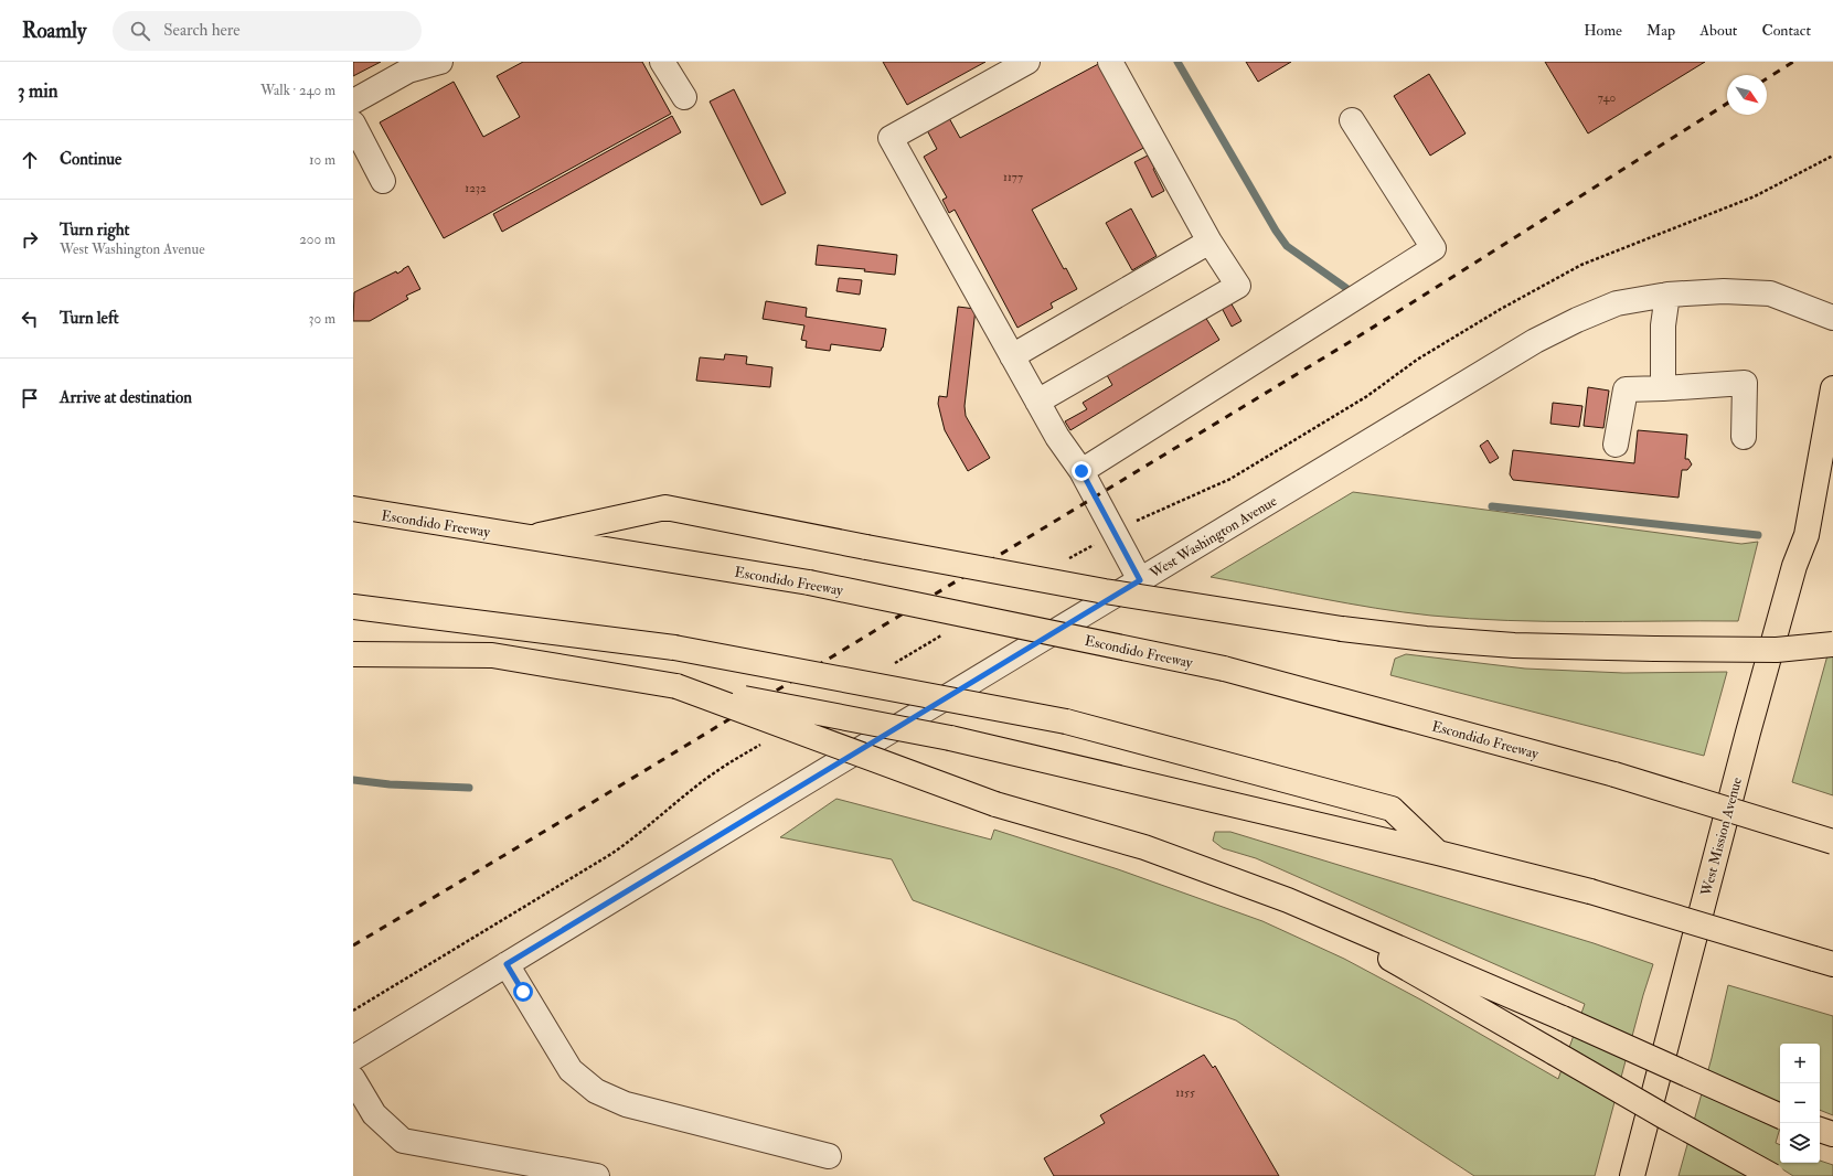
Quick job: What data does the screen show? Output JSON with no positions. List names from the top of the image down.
{
  "streets": {
    "main road": ["Escondido Freeway", "West Mission Avenue"],
    "street": ["West Washington Avenue"]
  },
  "house_numbers": [
    "740",
    "1177",
    "1232",
    "1155"
  ],
  "north": "bottom right",
  "page": {
    "header": "Roamly",
    "search": "Search here",
    "nav": [
      "Home",
      "Map",
      "About",
      "Contact"
    ],
    "heading": ["3 min", "Walk · 240 m"],
    "list": [
      ["Continue", "10 m"],
      ["Turn right", "West Washington Avenue", "200 m"],
      ["Turn left", "30 m"],
      "Arrive at destination"
    ],
    "map_buttons": ["+", "−"]
  }
}
